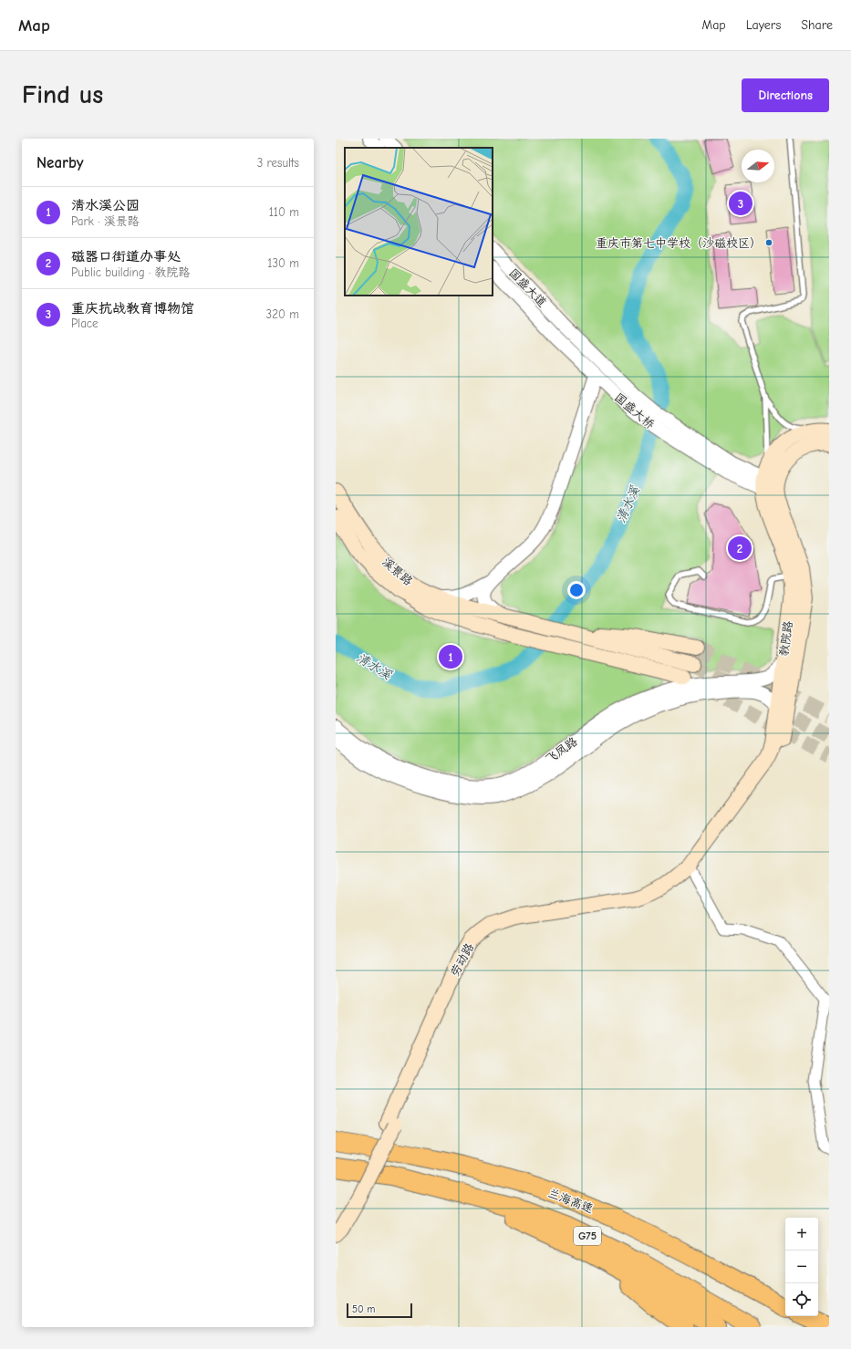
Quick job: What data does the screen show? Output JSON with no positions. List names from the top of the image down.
{
  "streets": {
    "highway": ["兰海高速", "G75"],
    "main road": ["溪景路", "教院路", "劳动路"],
    "street": ["国盛大道", "国盛大桥", "飞凤路"]
  },
  "crossings": [
    ["国盛大道", "国盛大桥"],
    ["教院路", "飞凤路"],
    ["教院路", "劳动路"]
  ],
  "water": ["清水溪"],
  "places": ["重庆市第七中学校（沙磁校区）"],
  "scale_bar": "50 m",
  "north": "right",
  "page": {
    "header": "Map",
    "nav": ["Map", "Layers", "Share"],
    "buttons": "Directions",
    "title": "Find us",
    "heading": ["Nearby", "3 results"],
    "list": [
      {
        "mark": "1",
        "name": "清水溪公园",
        "note": "Park · 溪景路",
        "value": "110 m"
      },
      {
        "mark": "2",
        "name": "磁器口街道办事处",
        "note": "Public building · 教院路",
        "value": "130 m"
      },
      {
        "mark": "3",
        "name": "重庆抗战教育博物馆",
        "note": "Place",
        "value": "320 m"
      }
    ],
    "pins": ["3", "2", "1"],
    "map_buttons": ["+", "−"],
    "scale": "50 m"
  }
}
